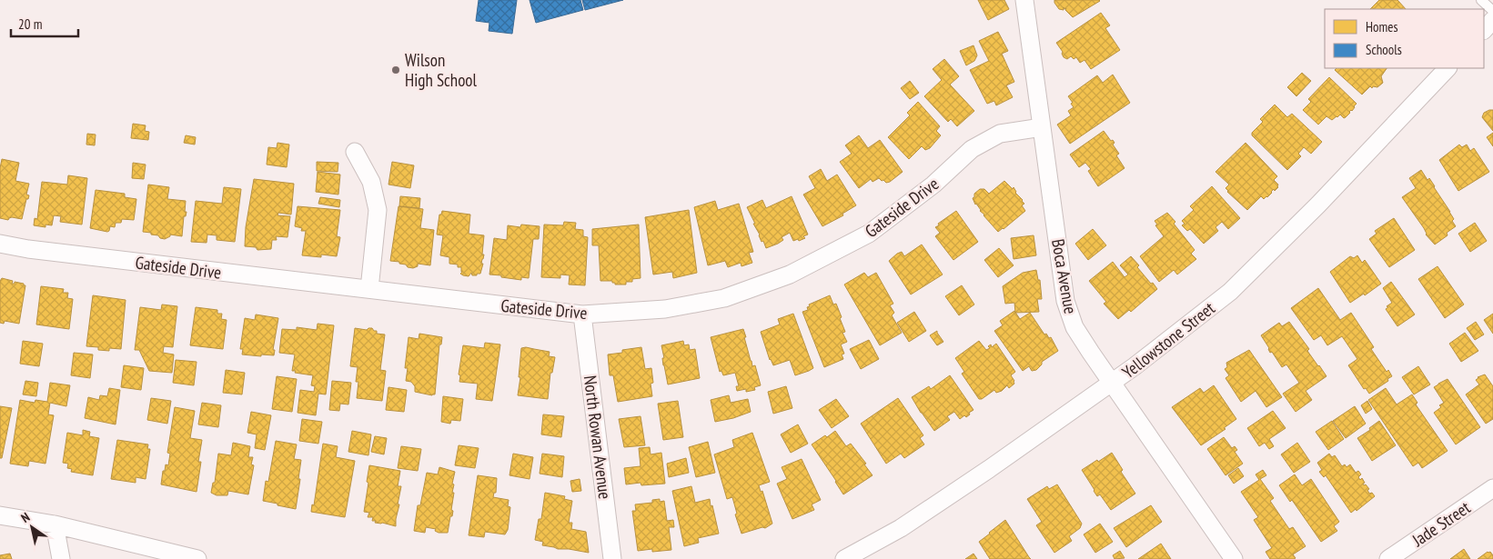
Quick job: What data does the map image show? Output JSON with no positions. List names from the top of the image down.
{
  "streets": {
    "street": [
      "Gateside Drive",
      "Boca Avenue",
      "Yellowstone Street",
      "North Rowan Avenue",
      "Jade Street"
    ]
  },
  "crossings": [
    ["Gateside Drive", "Boca Avenue"],
    ["Gateside Drive", "North Rowan Avenue"],
    ["Boca Avenue", "Yellowstone Street"]
  ],
  "places": ["Wilson High School"],
  "legend": ["Homes", "Schools"],
  "scale_bar": "20 m",
  "north": "top left"
}
